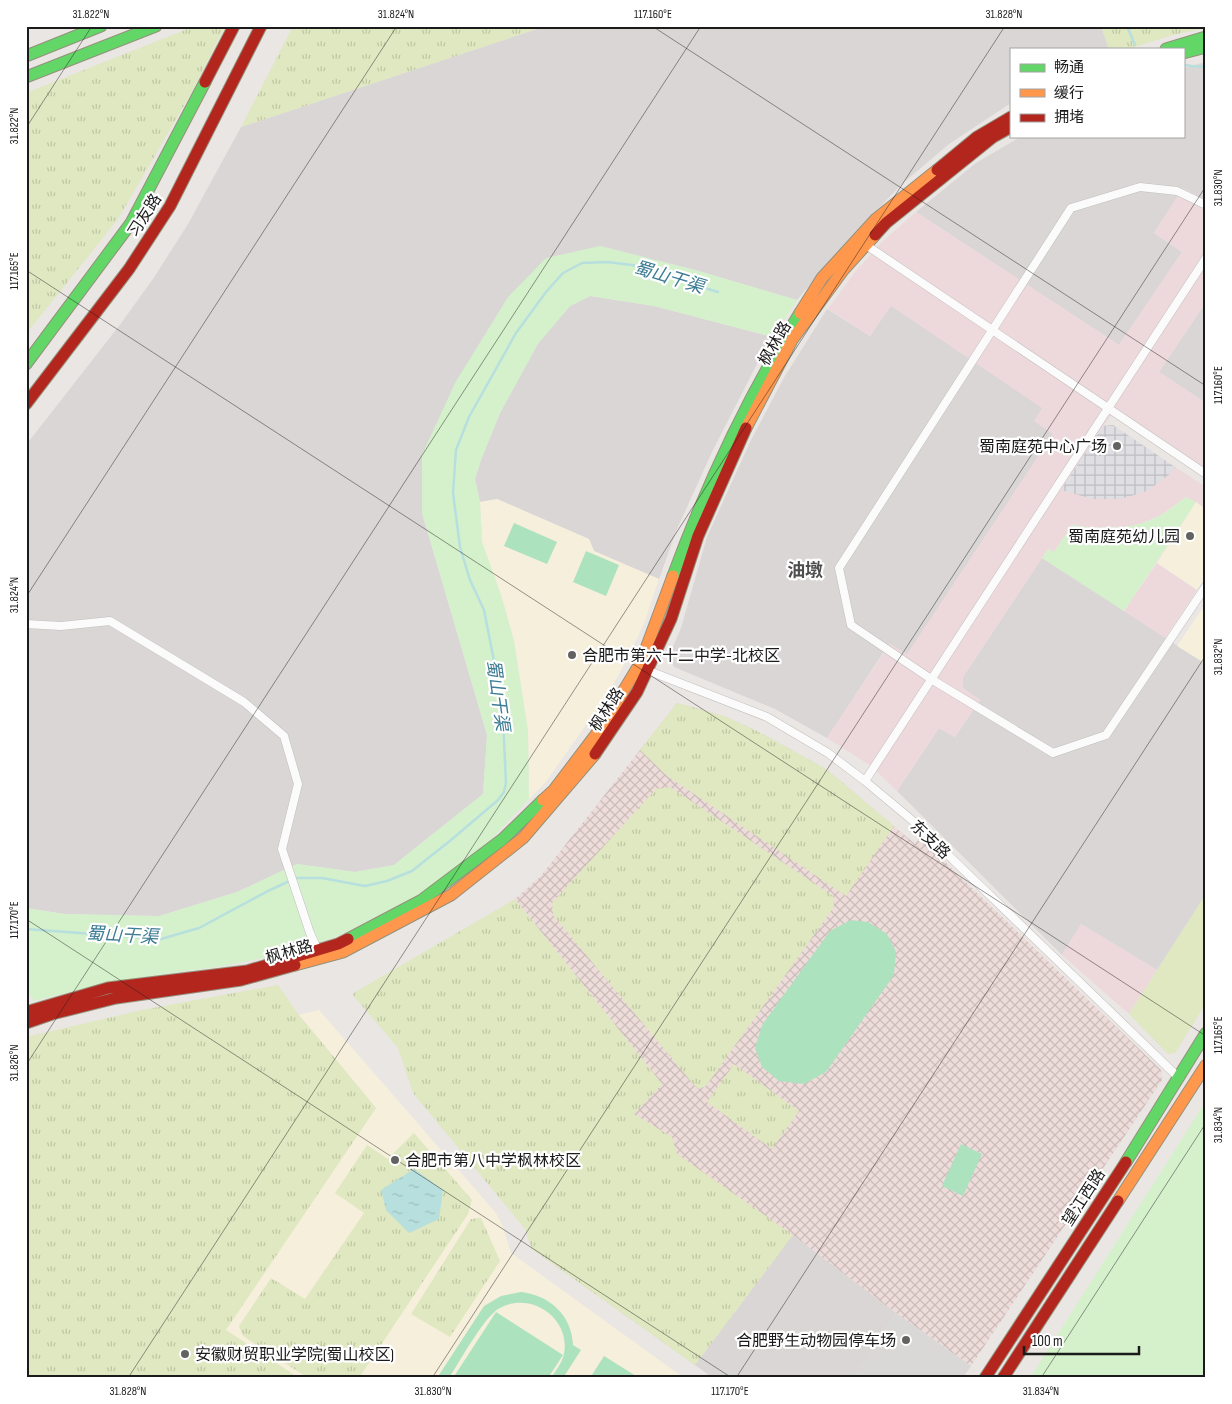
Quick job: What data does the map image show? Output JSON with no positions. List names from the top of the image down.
{
  "streets": {
    "main road": ["习友路", "枫林路", "望江西路"],
    "street": ["东支路"]
  },
  "crossings": [
    ["枫林路", "东支路"],
    ["东支路", "望江西路"]
  ],
  "districts": ["油墩"],
  "water": ["蜀山干渠"],
  "places": [
    "蜀南庭苑中心广场",
    "蜀南庭苑幼儿园",
    "合肥市第六十二中学-北校区",
    "合肥市第八中学枫林校区",
    "合肥野生动物园停车场",
    "安徽财贸职业学院(蜀山校区)"
  ],
  "legend": ["畅通", "缓行", "拥堵"],
  "scale_bar": "100 m",
  "coordinates": [
    "31.822°N",
    "31.824°N",
    "117.160°E",
    "31.828°N",
    "31.830°N",
    "117.165°E",
    "31.832°N",
    "117.170°E",
    "31.826°N",
    "31.834°N"
  ]
}
